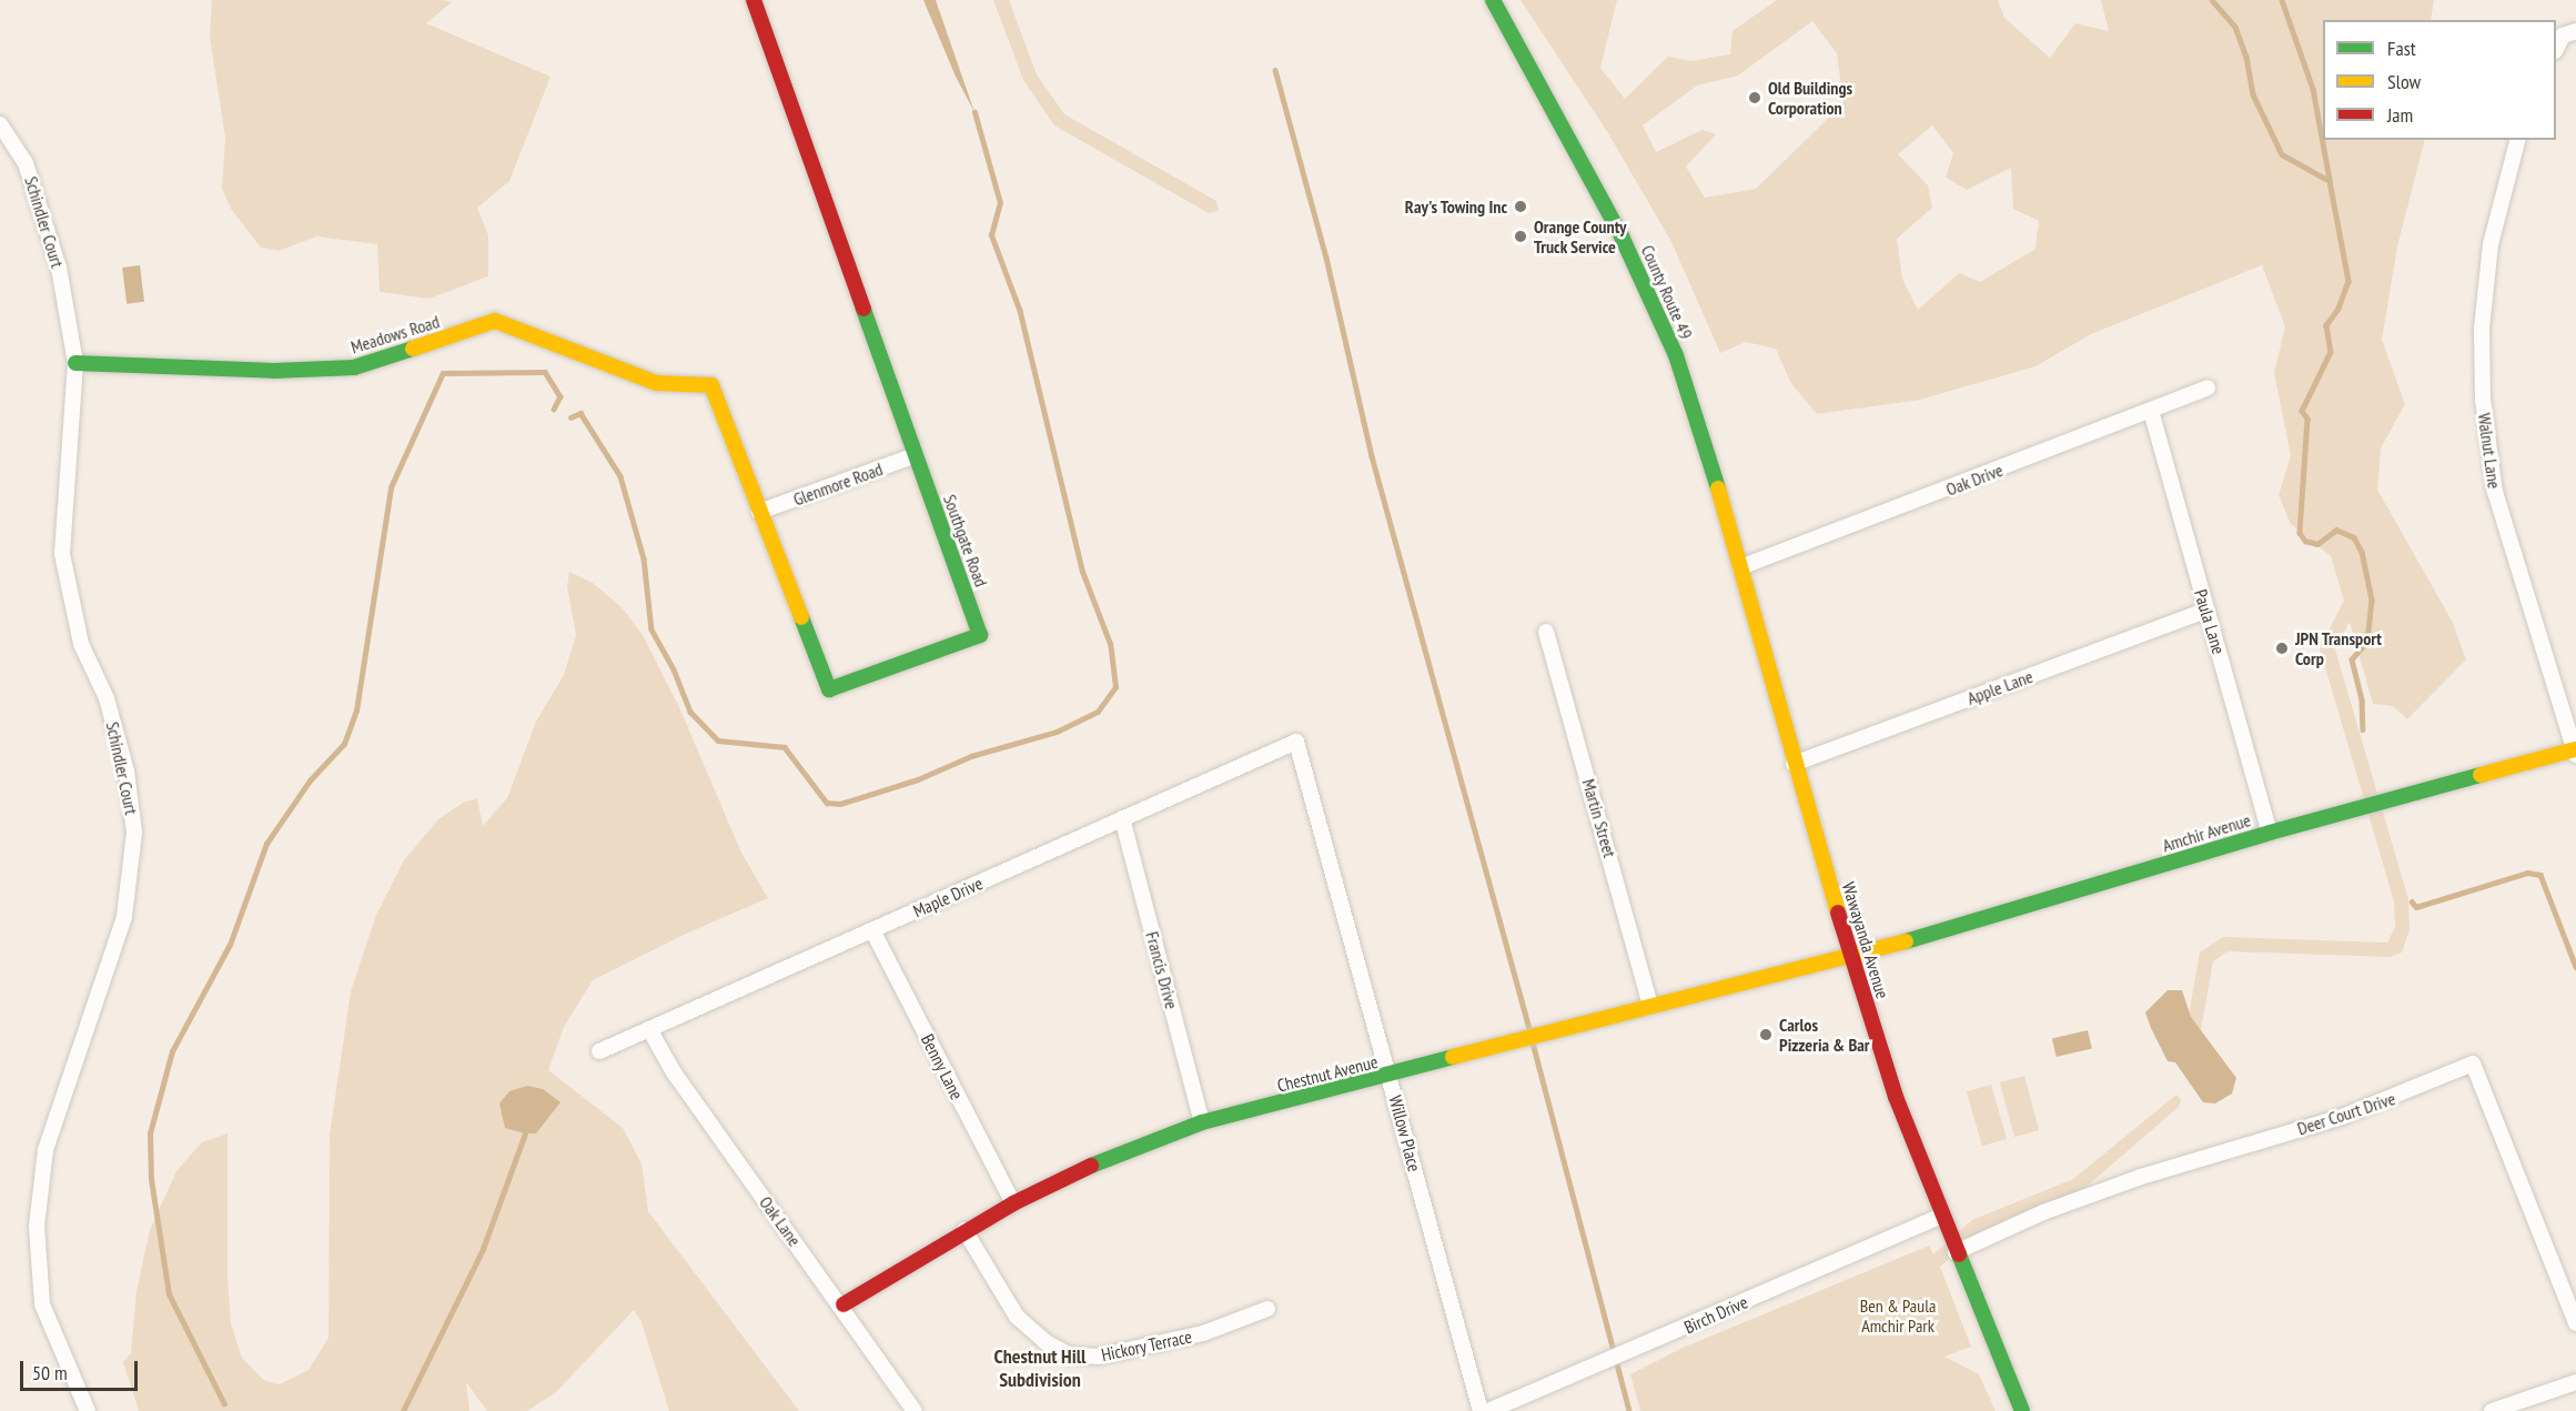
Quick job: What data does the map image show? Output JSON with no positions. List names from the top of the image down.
{
  "streets": {
    "street": [
      "Schindler Court",
      "County Route 49",
      "Meadows Road",
      "Walnut Lane",
      "Oak Drive",
      "Glenmore Road",
      "Southgate Road",
      "Paula Lane",
      "Apple Lane",
      "Martin Street",
      "Amchir Avenue",
      "Maple Drive",
      "Wawayanda Avenue",
      "Francis Drive",
      "Benny Lane",
      "Chestnut Avenue",
      "Deer Court Drive",
      "Willow Place",
      "Oak Lane",
      "Birch Drive",
      "Hickory Terrace"
    ]
  },
  "crossings": [
    ["Schindler Court", "Meadows Road"],
    ["County Route 49", "Wawayanda Avenue"],
    ["Meadows Road", "Southgate Road"],
    ["Walnut Lane", "Amchir Avenue"],
    ["Oak Drive", "Paula Lane"],
    ["Oak Drive", "Wawayanda Avenue"],
    ["Glenmore Road", "Southgate Road"],
    ["Paula Lane", "Apple Lane"],
    ["Paula Lane", "Amchir Avenue"],
    ["Apple Lane", "Wawayanda Avenue"],
    ["Martin Street", "Chestnut Avenue"],
    ["Amchir Avenue", "Wawayanda Avenue"],
    ["Amchir Avenue", "Chestnut Avenue"],
    ["Maple Drive", "Francis Drive"],
    ["Maple Drive", "Benny Lane"],
    ["Maple Drive", "Willow Place"],
    ["Maple Drive", "Oak Lane"],
    ["Wawayanda Avenue", "Chestnut Avenue"],
    ["Wawayanda Avenue", "Deer Court Drive"],
    ["Wawayanda Avenue", "Birch Drive"],
    ["Francis Drive", "Chestnut Avenue"],
    ["Benny Lane", "Chestnut Avenue"],
    ["Chestnut Avenue", "Willow Place"],
    ["Chestnut Avenue", "Oak Lane"],
    ["Chestnut Avenue", "Hickory Terrace"]
  ],
  "districts": ["Chestnut Hill Subdivision"],
  "parks": ["Ben & Paula Amchir Park"],
  "places": [
    "Old Buildings Corporation",
    "Ray's Towing Inc",
    "Orange County Truck Service",
    "JPN Transport Corp",
    "Carlos Pizzeria & Bar"
  ],
  "legend": ["Fast", "Slow", "Jam"],
  "scale_bar": "50 m"
}
